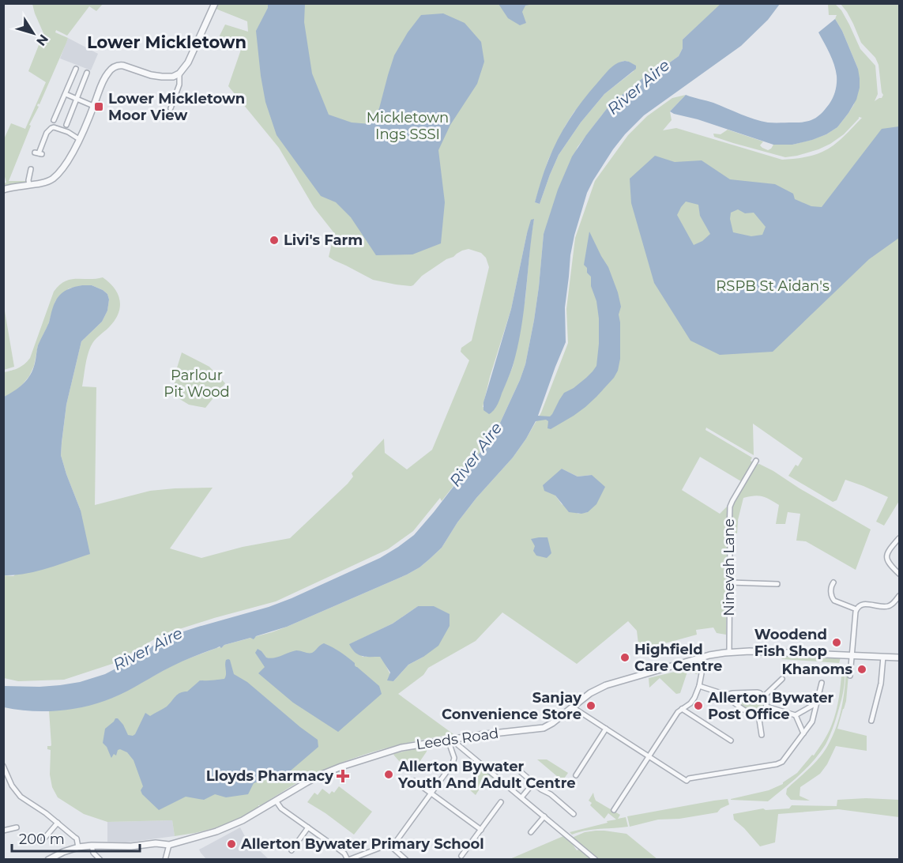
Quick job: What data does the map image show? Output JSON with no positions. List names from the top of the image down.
{
  "streets": {
    "street": ["Ninevah Lane", "Leeds Road"]
  },
  "crossings": [
    ["Ninevah Lane", "Leeds Road"]
  ],
  "districts": ["Lower Mickletown"],
  "water": ["River Aire"],
  "parks": ["Mickletown Ings SSSI", "RSPB St Aidan's", "Parlour Pit Wood"],
  "places": {
    "transit": ["Lower Mickletown Moor View"],
    "other": [
      "Livi's Farm",
      "Woodend Fish Shop",
      "Highfield Care Centre",
      "Khanoms",
      "Sanjay Convenience Store",
      "Allerton Bywater Post Office",
      "Allerton Bywater Youth And Adult Centre",
      "Allerton Bywater Primary School"
    ],
    "health": ["Lloyds Pharmacy"]
  },
  "scale_bar": "200 m",
  "north": "bottom right"
}
